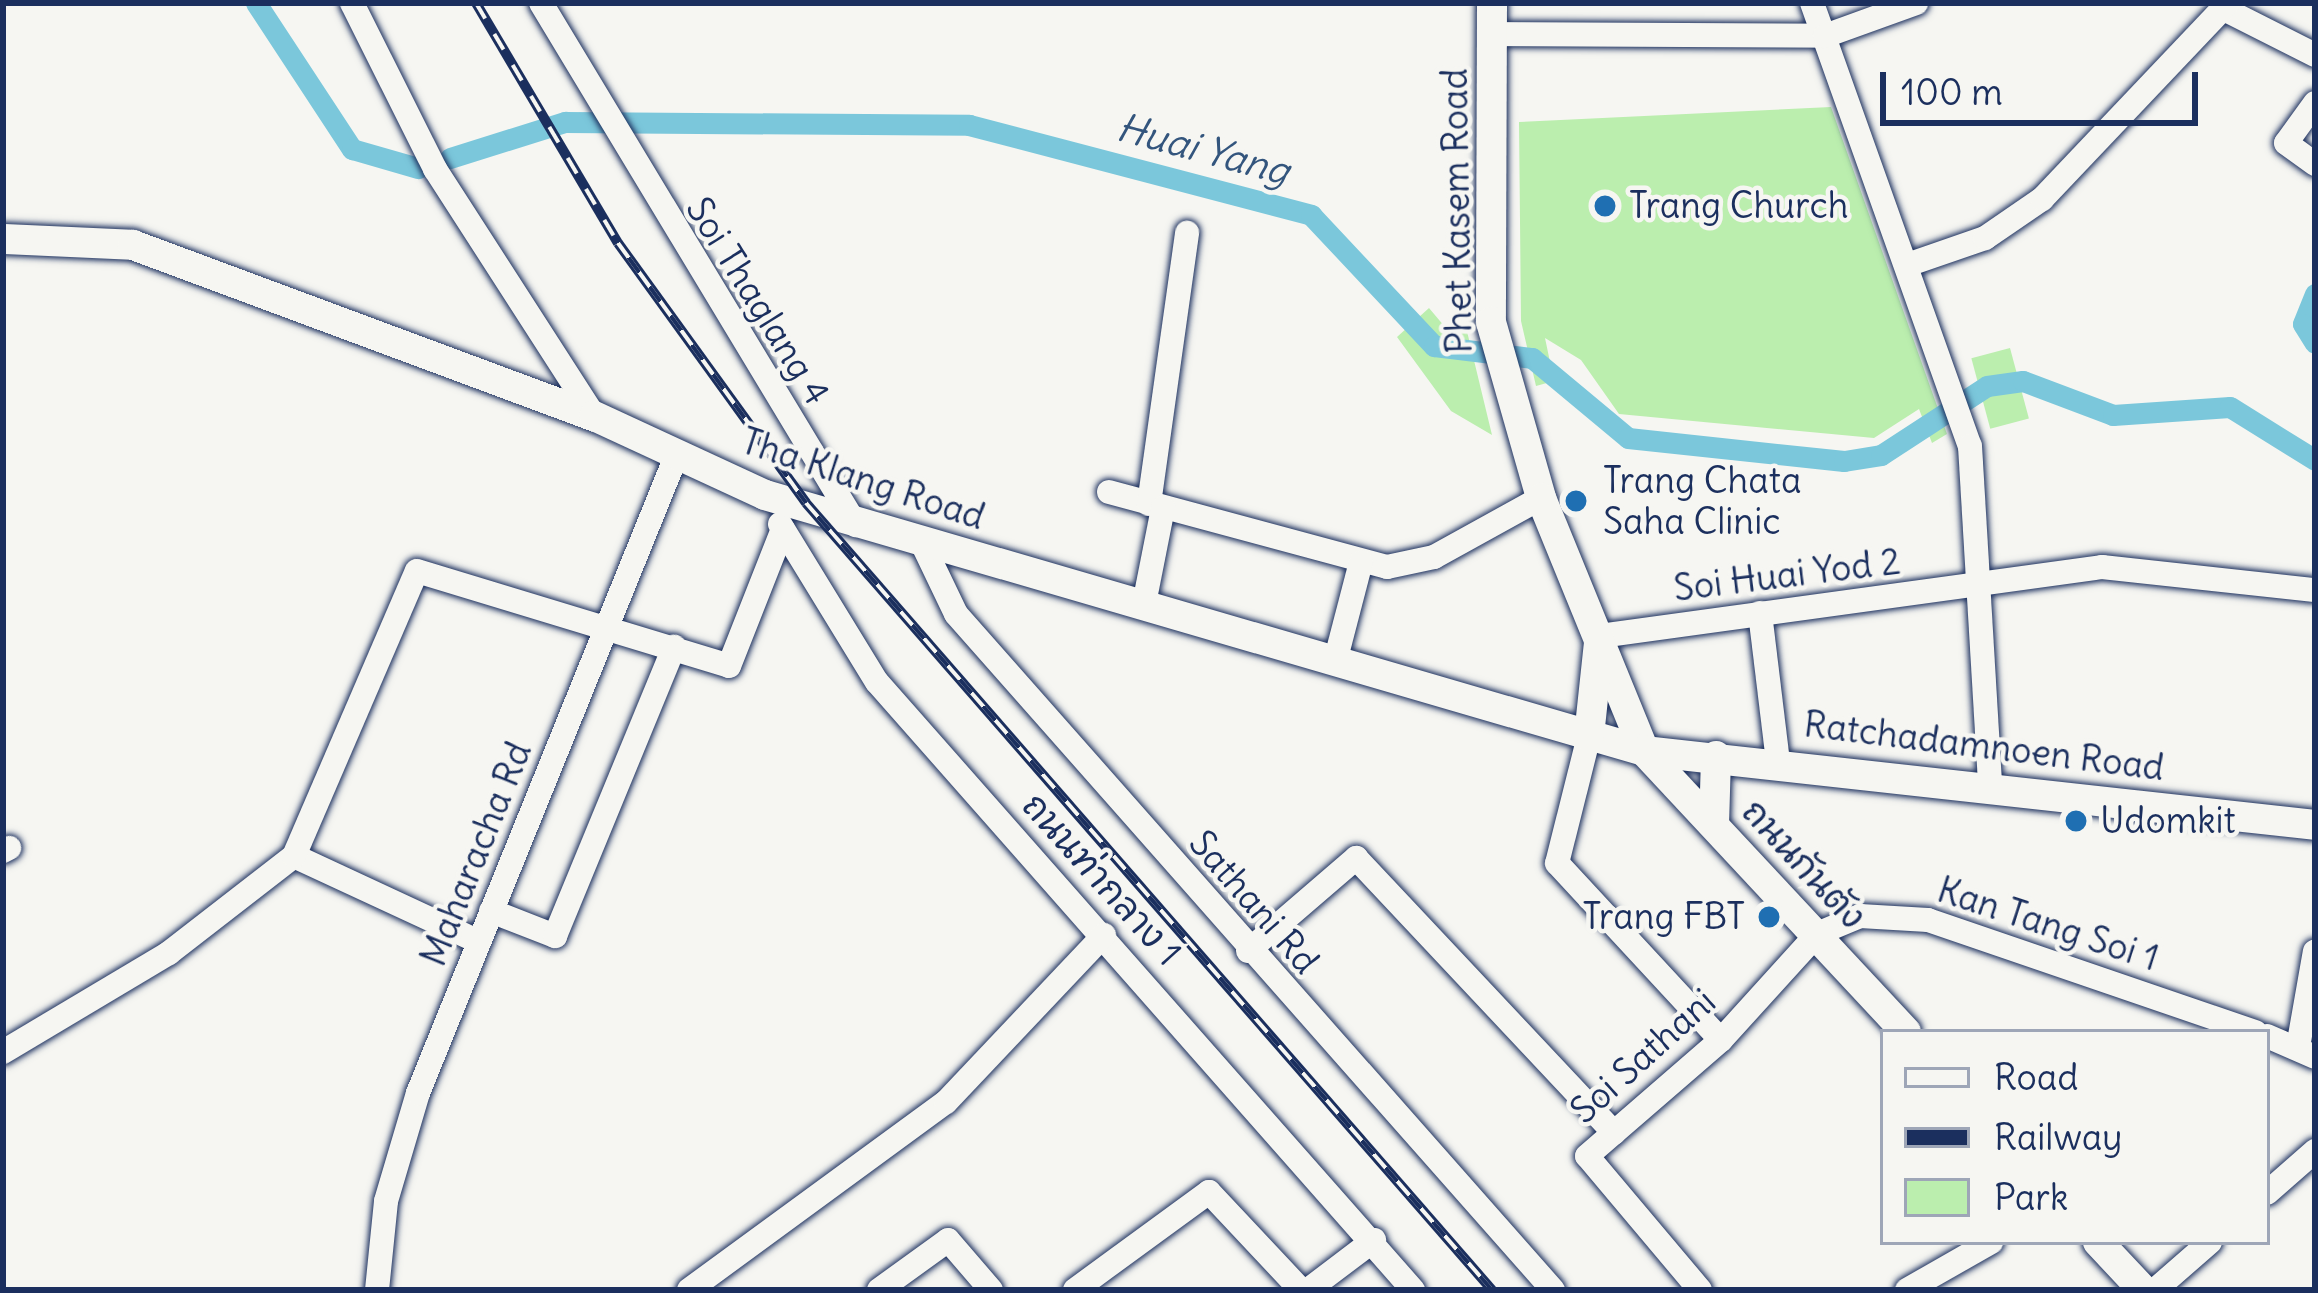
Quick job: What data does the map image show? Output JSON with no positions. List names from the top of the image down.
{
  "streets": {
    "main road": [
      "Phet Kasem Road",
      "Tha Klang Road",
      "Ratchadamnoen Road",
      "ถนนกันตัง"
    ],
    "street": [
      "Soi Thaglang 4",
      "Soi Huai Yod 2",
      "Maharacha Rd",
      "ถนนท่ากลาง 1",
      "Sathani Rd",
      "Kan Tang Soi 1",
      "Soi Sathani"
    ]
  },
  "crossings": [
    ["Phet Kasem Road", "Tha Klang Road"],
    ["Phet Kasem Road", "Soi Huai Yod 2"],
    ["Phet Kasem Road", "Ratchadamnoen Road"],
    ["Phet Kasem Road", "ถนนกันตัง"],
    ["Soi Thaglang 4", "Tha Klang Road"],
    ["Tha Klang Road", "Ratchadamnoen Road"],
    ["Tha Klang Road", "Maharacha Rd"],
    ["Tha Klang Road", "ถนนกันตัง"],
    ["Tha Klang Road", "ถนนท่ากลาง 1"],
    ["Tha Klang Road", "Sathani Rd"],
    ["Ratchadamnoen Road", "ถนนกันตัง"],
    ["ถนนกันตัง", "Kan Tang Soi 1"],
    ["ถนนกันตัง", "Soi Sathani"],
    ["Kan Tang Soi 1", "Soi Sathani"]
  ],
  "water": ["Huai Yang"],
  "places": [
    "Trang Church",
    "Trang Chata Saha Clinic",
    "Udomkit",
    "Trang FBT"
  ],
  "legend": ["Road", "Railway", "Park"],
  "scale_bar": "100 m"
}
